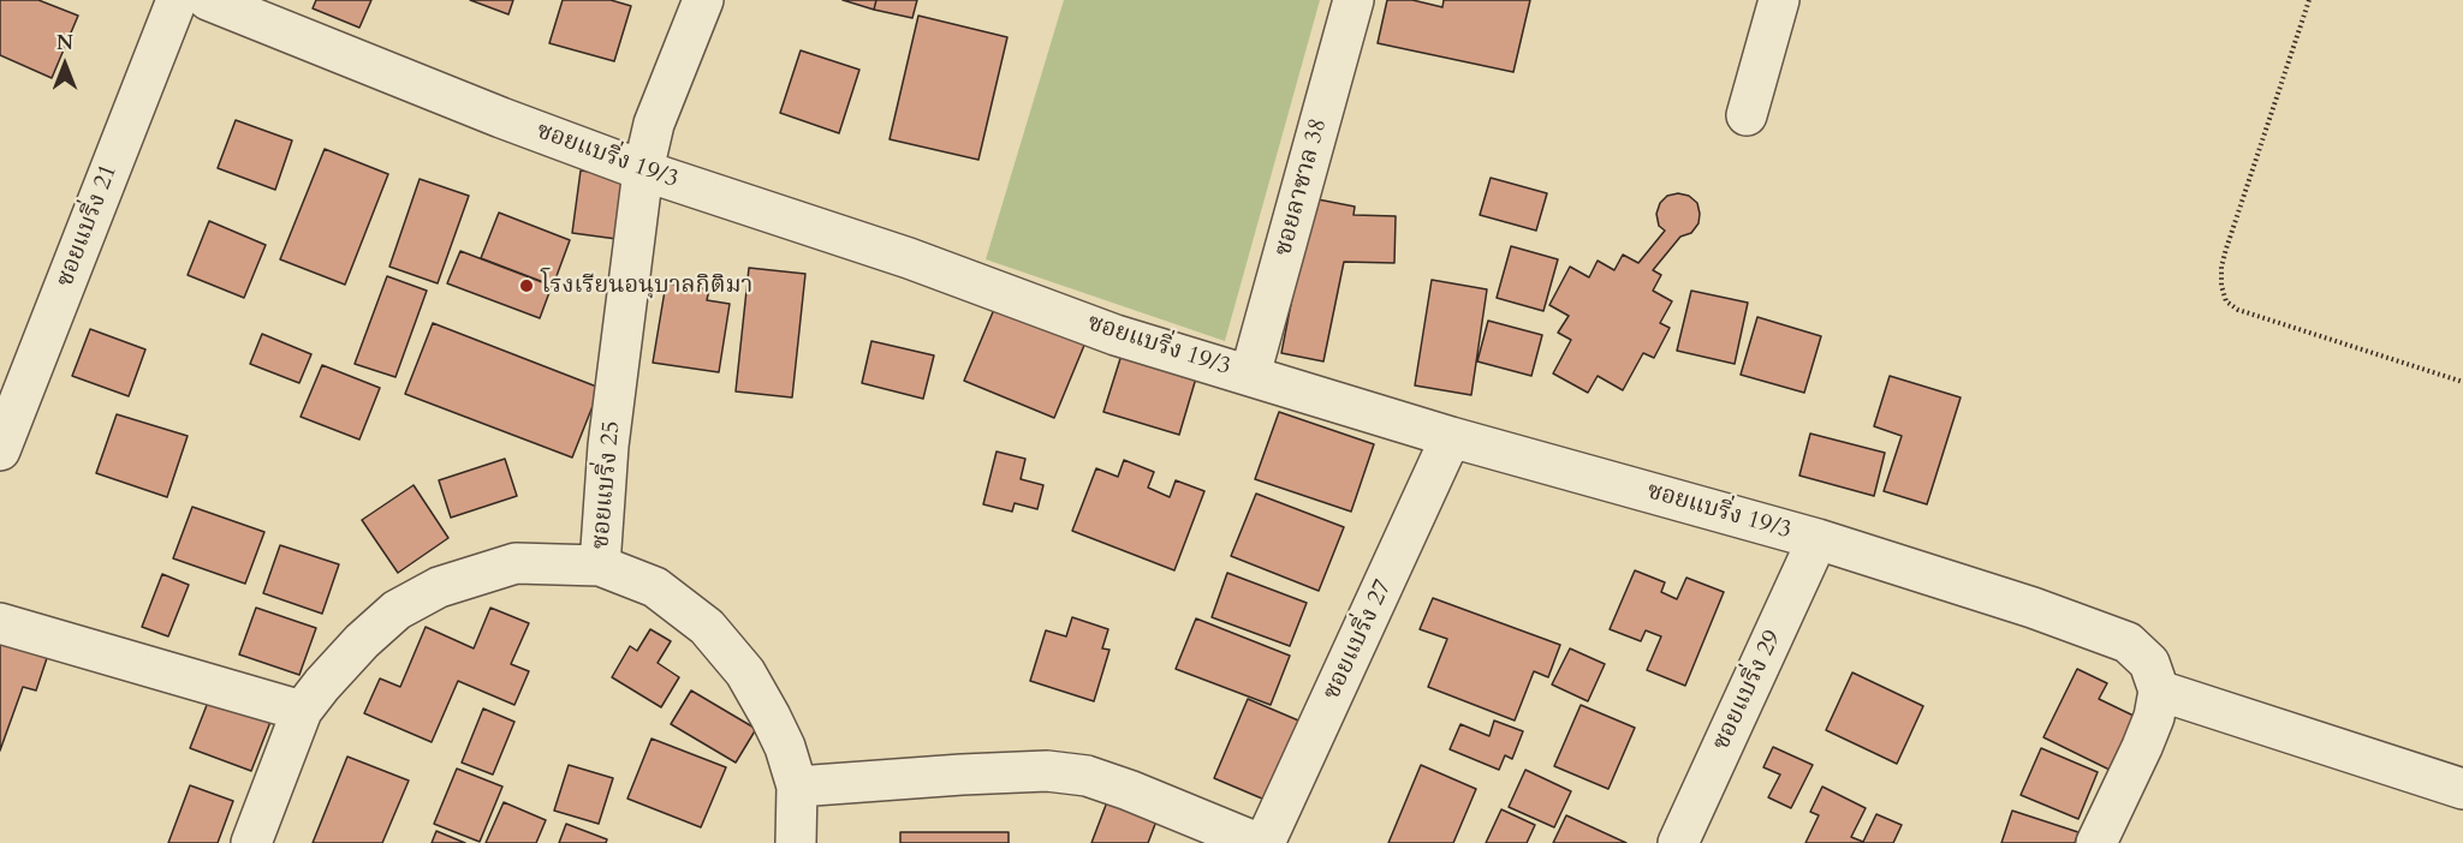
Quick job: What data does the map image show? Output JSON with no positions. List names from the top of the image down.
{
  "streets": {
    "street": [
      "ซอยแบริ่ง 19/3",
      "ซอยลาซาล 38",
      "ซอยแบริ่ง 21",
      "ซอยแบริ่ง 25",
      "ซอยแบริ่ง 27",
      "ซอยแบริ่ง 29"
    ]
  },
  "crossings": [
    ["ซอยแบริ่ง 19/3", "ซอยลาซาล 38"],
    ["ซอยแบริ่ง 19/3", "ซอยแบริ่ง 25"],
    ["ซอยแบริ่ง 19/3", "ซอยแบริ่ง 27"],
    ["ซอยแบริ่ง 19/3", "ซอยแบริ่ง 29"]
  ],
  "places": ["โรงเรียนอนุบาลกิติมา"],
  "north": "top"
}
